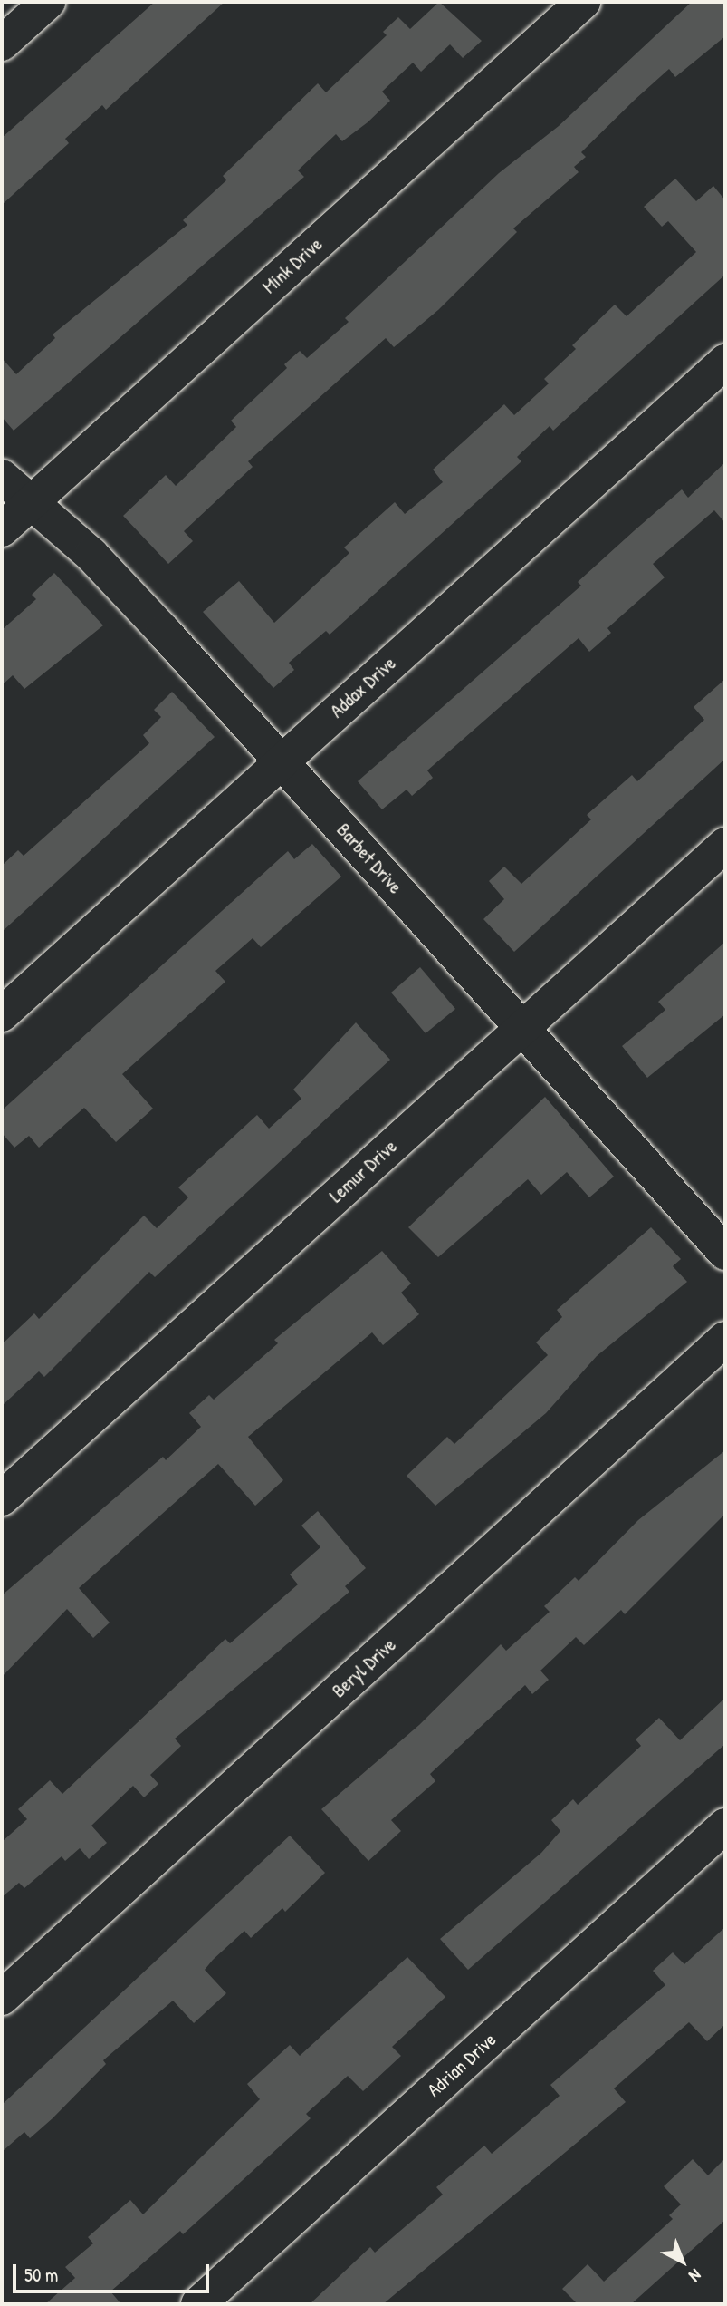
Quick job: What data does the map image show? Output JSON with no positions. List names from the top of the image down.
{
  "streets": {
    "street": [
      "Mink Drive",
      "Addax Drive",
      "Barbet Drive",
      "Lemur Drive",
      "Beryl Drive",
      "Adrian Drive"
    ]
  },
  "crossings": [
    ["Mink Drive", "Barbet Drive"],
    ["Addax Drive", "Barbet Drive"],
    ["Barbet Drive", "Lemur Drive"]
  ],
  "scale_bar": "50 m",
  "north": "bottom right"
}
